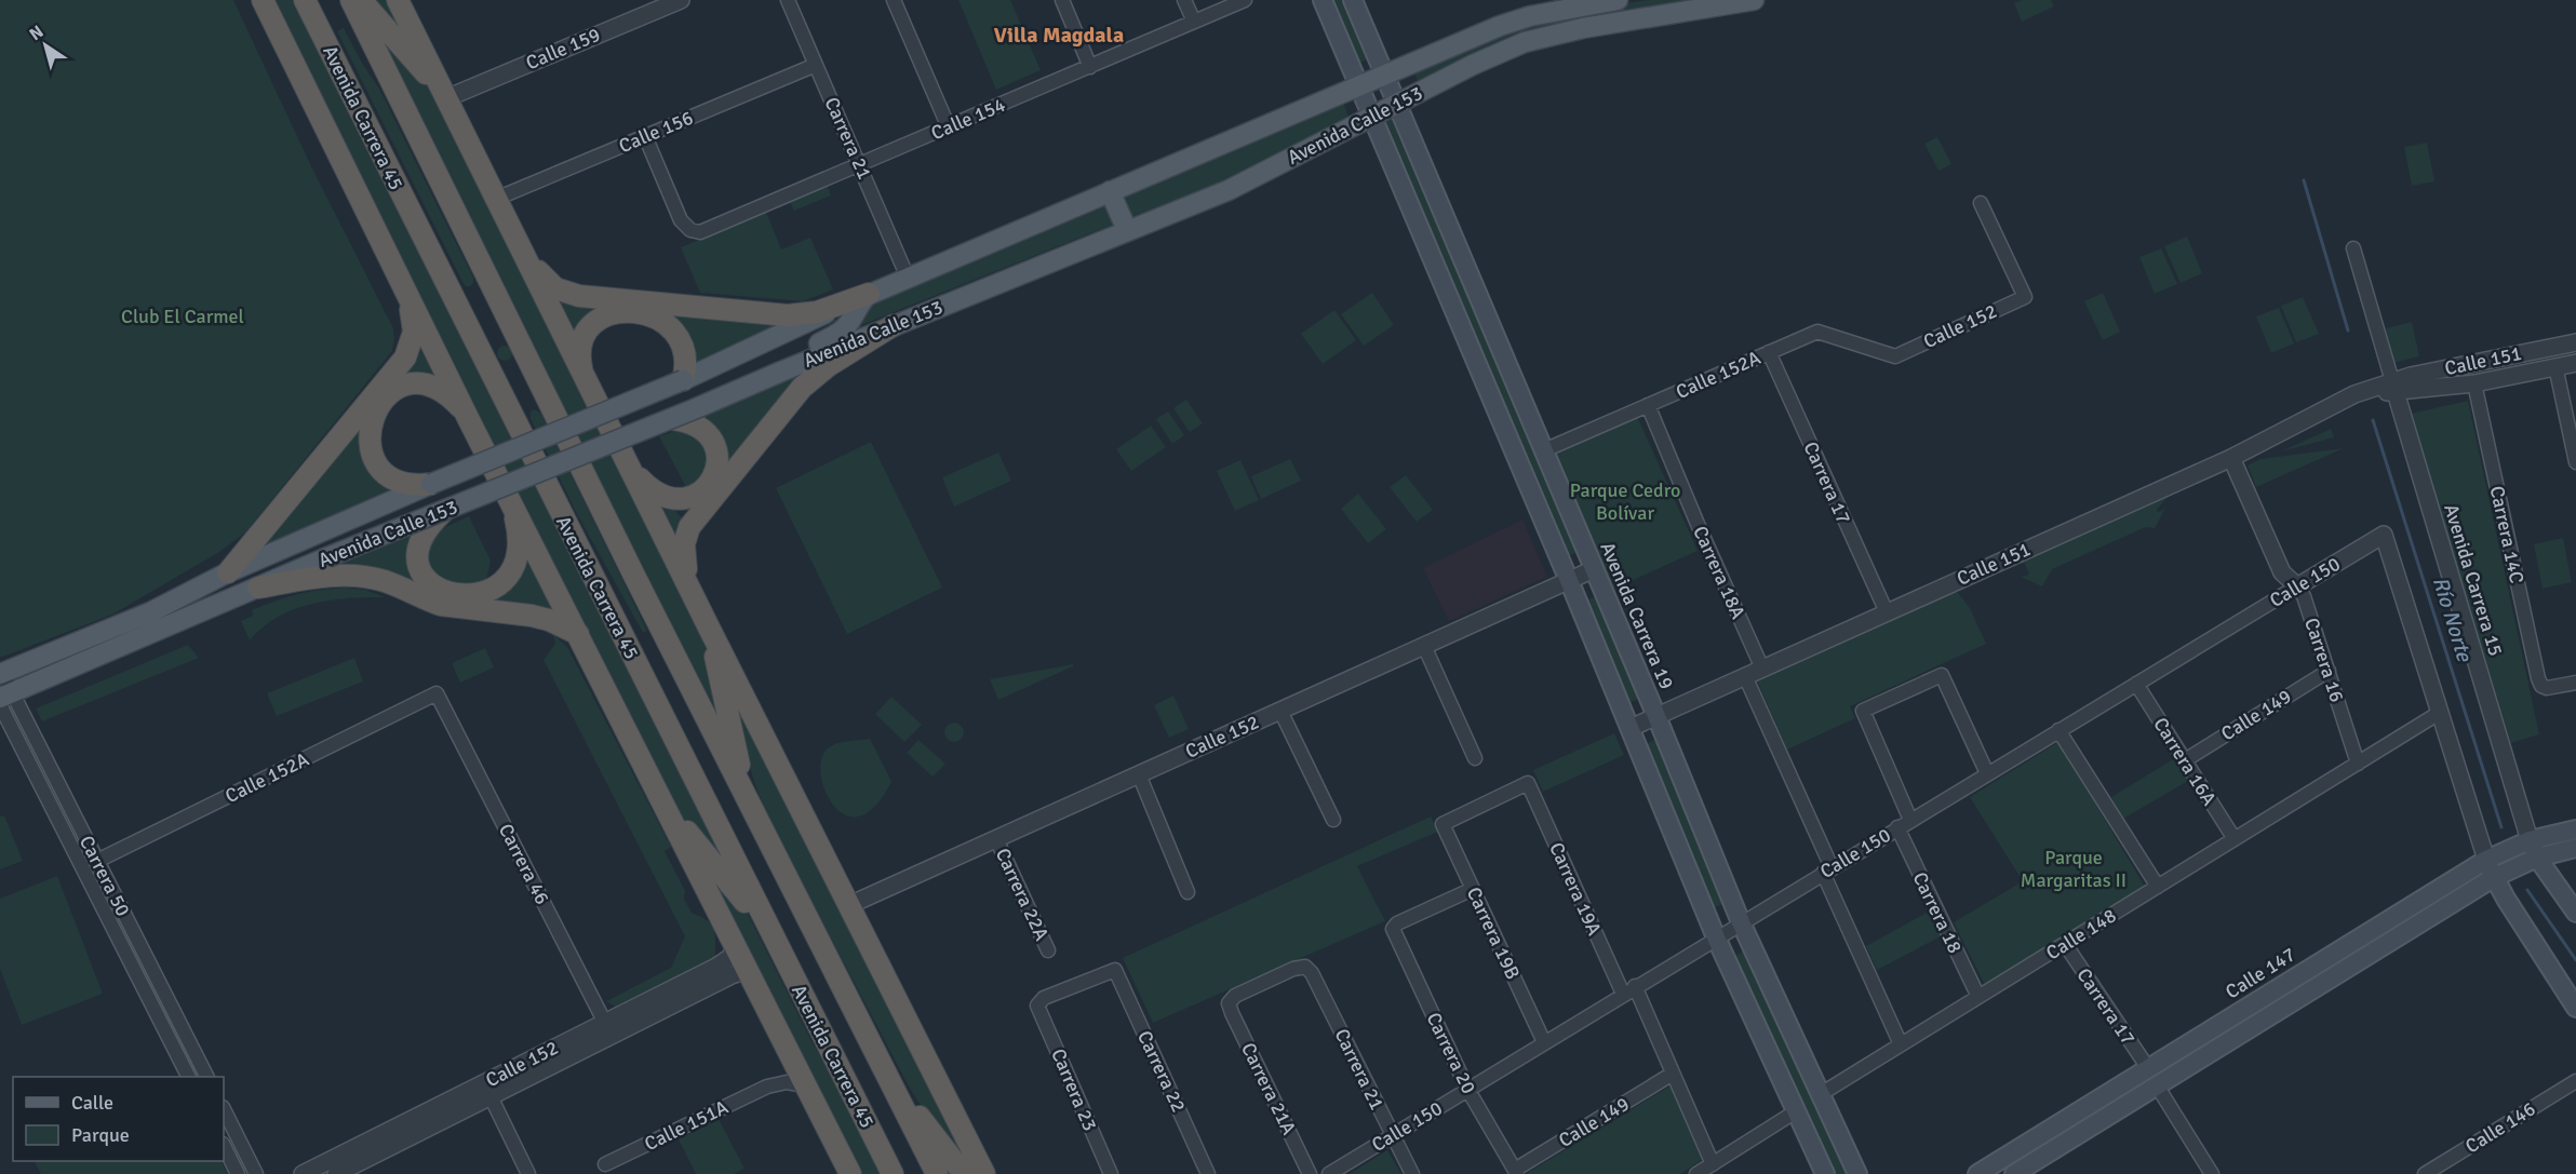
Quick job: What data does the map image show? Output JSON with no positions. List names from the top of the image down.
{
  "streets": {
    "highway": ["Avenida Carrera 45"],
    "main road": [
      "Avenida Calle 153",
      "Avenida Carrera 15",
      "Avenida Carrera 19",
      "Calle 147"
    ],
    "street": [
      "Calle 159",
      "Calle 154",
      "Calle 156",
      "Carrera 21",
      "Calle 152",
      "Calle 151",
      "Calle 152A",
      "Carrera 17",
      "Carrera 14C",
      "Carrera 18A",
      "Calle 150",
      "Carrera 16",
      "Calle 149",
      "Carrera 16A",
      "Carrera 46",
      "Carrera 50",
      "Carrera 19A",
      "Carrera 22A",
      "Carrera 18",
      "Carrera 19B",
      "Calle 148",
      "Carrera 20",
      "Carrera 22",
      "Carrera 21A",
      "Carrera 23",
      "Calle 151A",
      "Calle 146"
    ]
  },
  "crossings": [
    ["Avenida Carrera 45", "Calle 152"],
    ["Avenida Carrera 45", "Calle 151A"],
    ["Calle 154", "Calle 156"],
    ["Calle 154", "Carrera 21"],
    ["Avenida Calle 153", "Carrera 21"],
    ["Avenida Calle 153", "Avenida Carrera 19"],
    ["Avenida Calle 153", "Carrera 50"],
    ["Calle 156", "Carrera 21"],
    ["Carrera 21", "Calle 150"],
    ["Carrera 21", "Carrera 21A"],
    ["Calle 152", "Calle 152A"],
    ["Calle 152", "Avenida Carrera 19"],
    ["Calle 152", "Carrera 46"],
    ["Calle 152", "Carrera 22A"],
    ["Calle 151", "Carrera 17"],
    ["Calle 151", "Carrera 14C"],
    ["Calle 151", "Carrera 18A"],
    ["Calle 151", "Avenida Carrera 15"],
    ["Calle 151", "Avenida Carrera 19"],
    ["Calle 151", "Carrera 16"],
    ["Calle 152A", "Carrera 17"],
    ["Calle 152A", "Carrera 18A"],
    ["Calle 152A", "Avenida Carrera 19"],
    ["Calle 152A", "Carrera 46"],
    ["Calle 152A", "Carrera 50"],
    ["Carrera 17", "Calle 148"],
    ["Carrera 17", "Calle 147"],
    ["Avenida Carrera 15", "Calle 147"],
    ["Calle 150", "Avenida Carrera 19"],
    ["Calle 150", "Carrera 16"],
    ["Calle 150", "Carrera 16A"],
    ["Calle 150", "Carrera 19A"],
    ["Calle 150", "Carrera 18"],
    ["Calle 150", "Carrera 19B"],
    ["Calle 150", "Calle 148"],
    ["Calle 150", "Carrera 20"],
    ["Avenida Carrera 19", "Calle 148"],
    ["Carrera 16", "Calle 149"],
    ["Carrera 16", "Calle 148"],
    ["Calle 149", "Carrera 16A"],
    ["Calle 149", "Carrera 20"],
    ["Carrera 16A", "Calle 148"],
    ["Carrera 19A", "Carrera 19B"],
    ["Carrera 18", "Calle 148"],
    ["Carrera 19B", "Carrera 20"],
    ["Carrera 22", "Carrera 23"]
  ],
  "districts": ["Villa Magdala"],
  "water": ["Río Norte"],
  "parks": ["Club El Carmel", "Parque Cedro Bolívar", "Parque Margaritas II"],
  "legend": ["Calle", "Parque"],
  "north": "top left"
}
